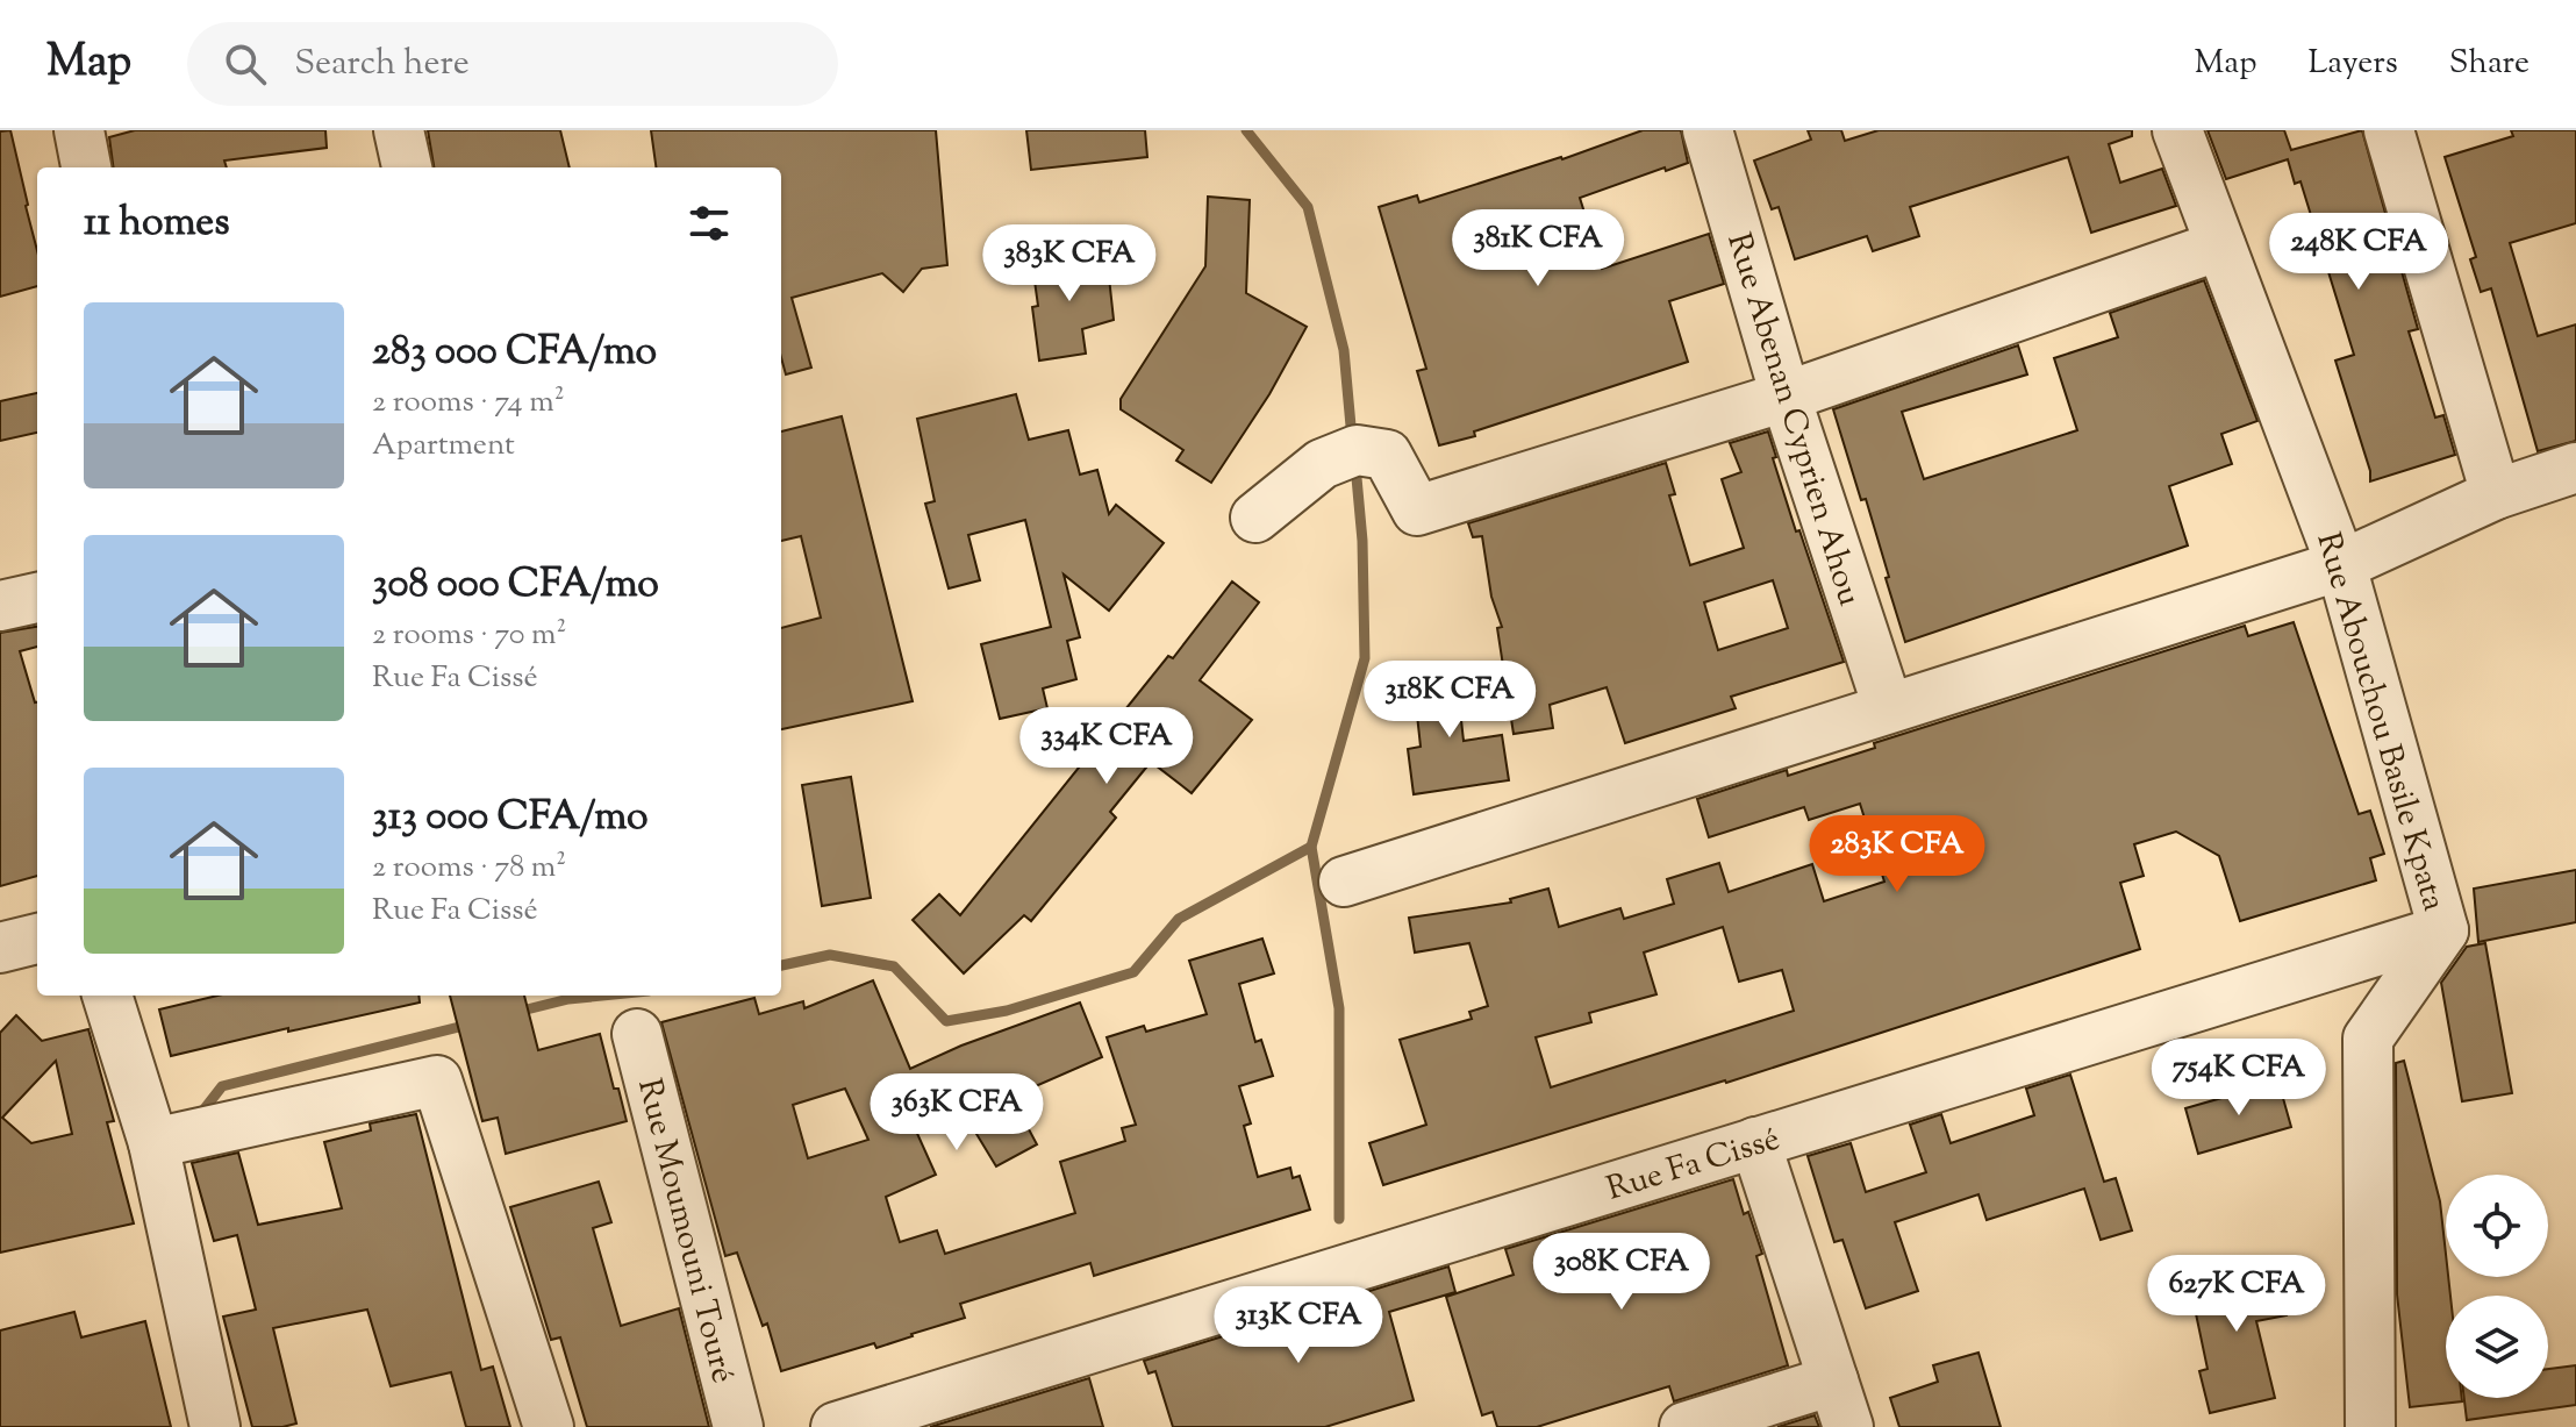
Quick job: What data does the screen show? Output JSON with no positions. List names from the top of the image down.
{
  "streets": {
    "street": [
      "Rue Abenan Cyprien Ahou",
      "Rue Abouchou Basile Kpata",
      "Rue Fa Cissé",
      "Rue Moumouni Touré"
    ]
  },
  "crossings": [
    ["Rue Abouchou Basile Kpata", "Rue Fa Cissé"]
  ],
  "page": {
    "header": "Map",
    "search": "Search here",
    "nav": ["Map", "Layers", "Share"],
    "heading": "11 homes",
    "price": [
      "381K CFA",
      "248K CFA",
      "383K CFA",
      "318K CFA",
      "334K CFA",
      "283K CFA",
      "754K CFA",
      "363K CFA",
      "308K CFA",
      "627K CFA",
      "313K CFA"
    ],
    "list": [
      {
        "name": "283 000 CFA/mo",
        "note": "2 rooms · 74 m² · Apartment"
      },
      {
        "name": "308 000 CFA/mo",
        "note": "2 rooms · 70 m² · Rue Fa Cissé"
      },
      {
        "name": "313 000 CFA/mo",
        "note": "2 rooms · 78 m² · Rue Fa Cissé"
      }
    ]
  }
}
